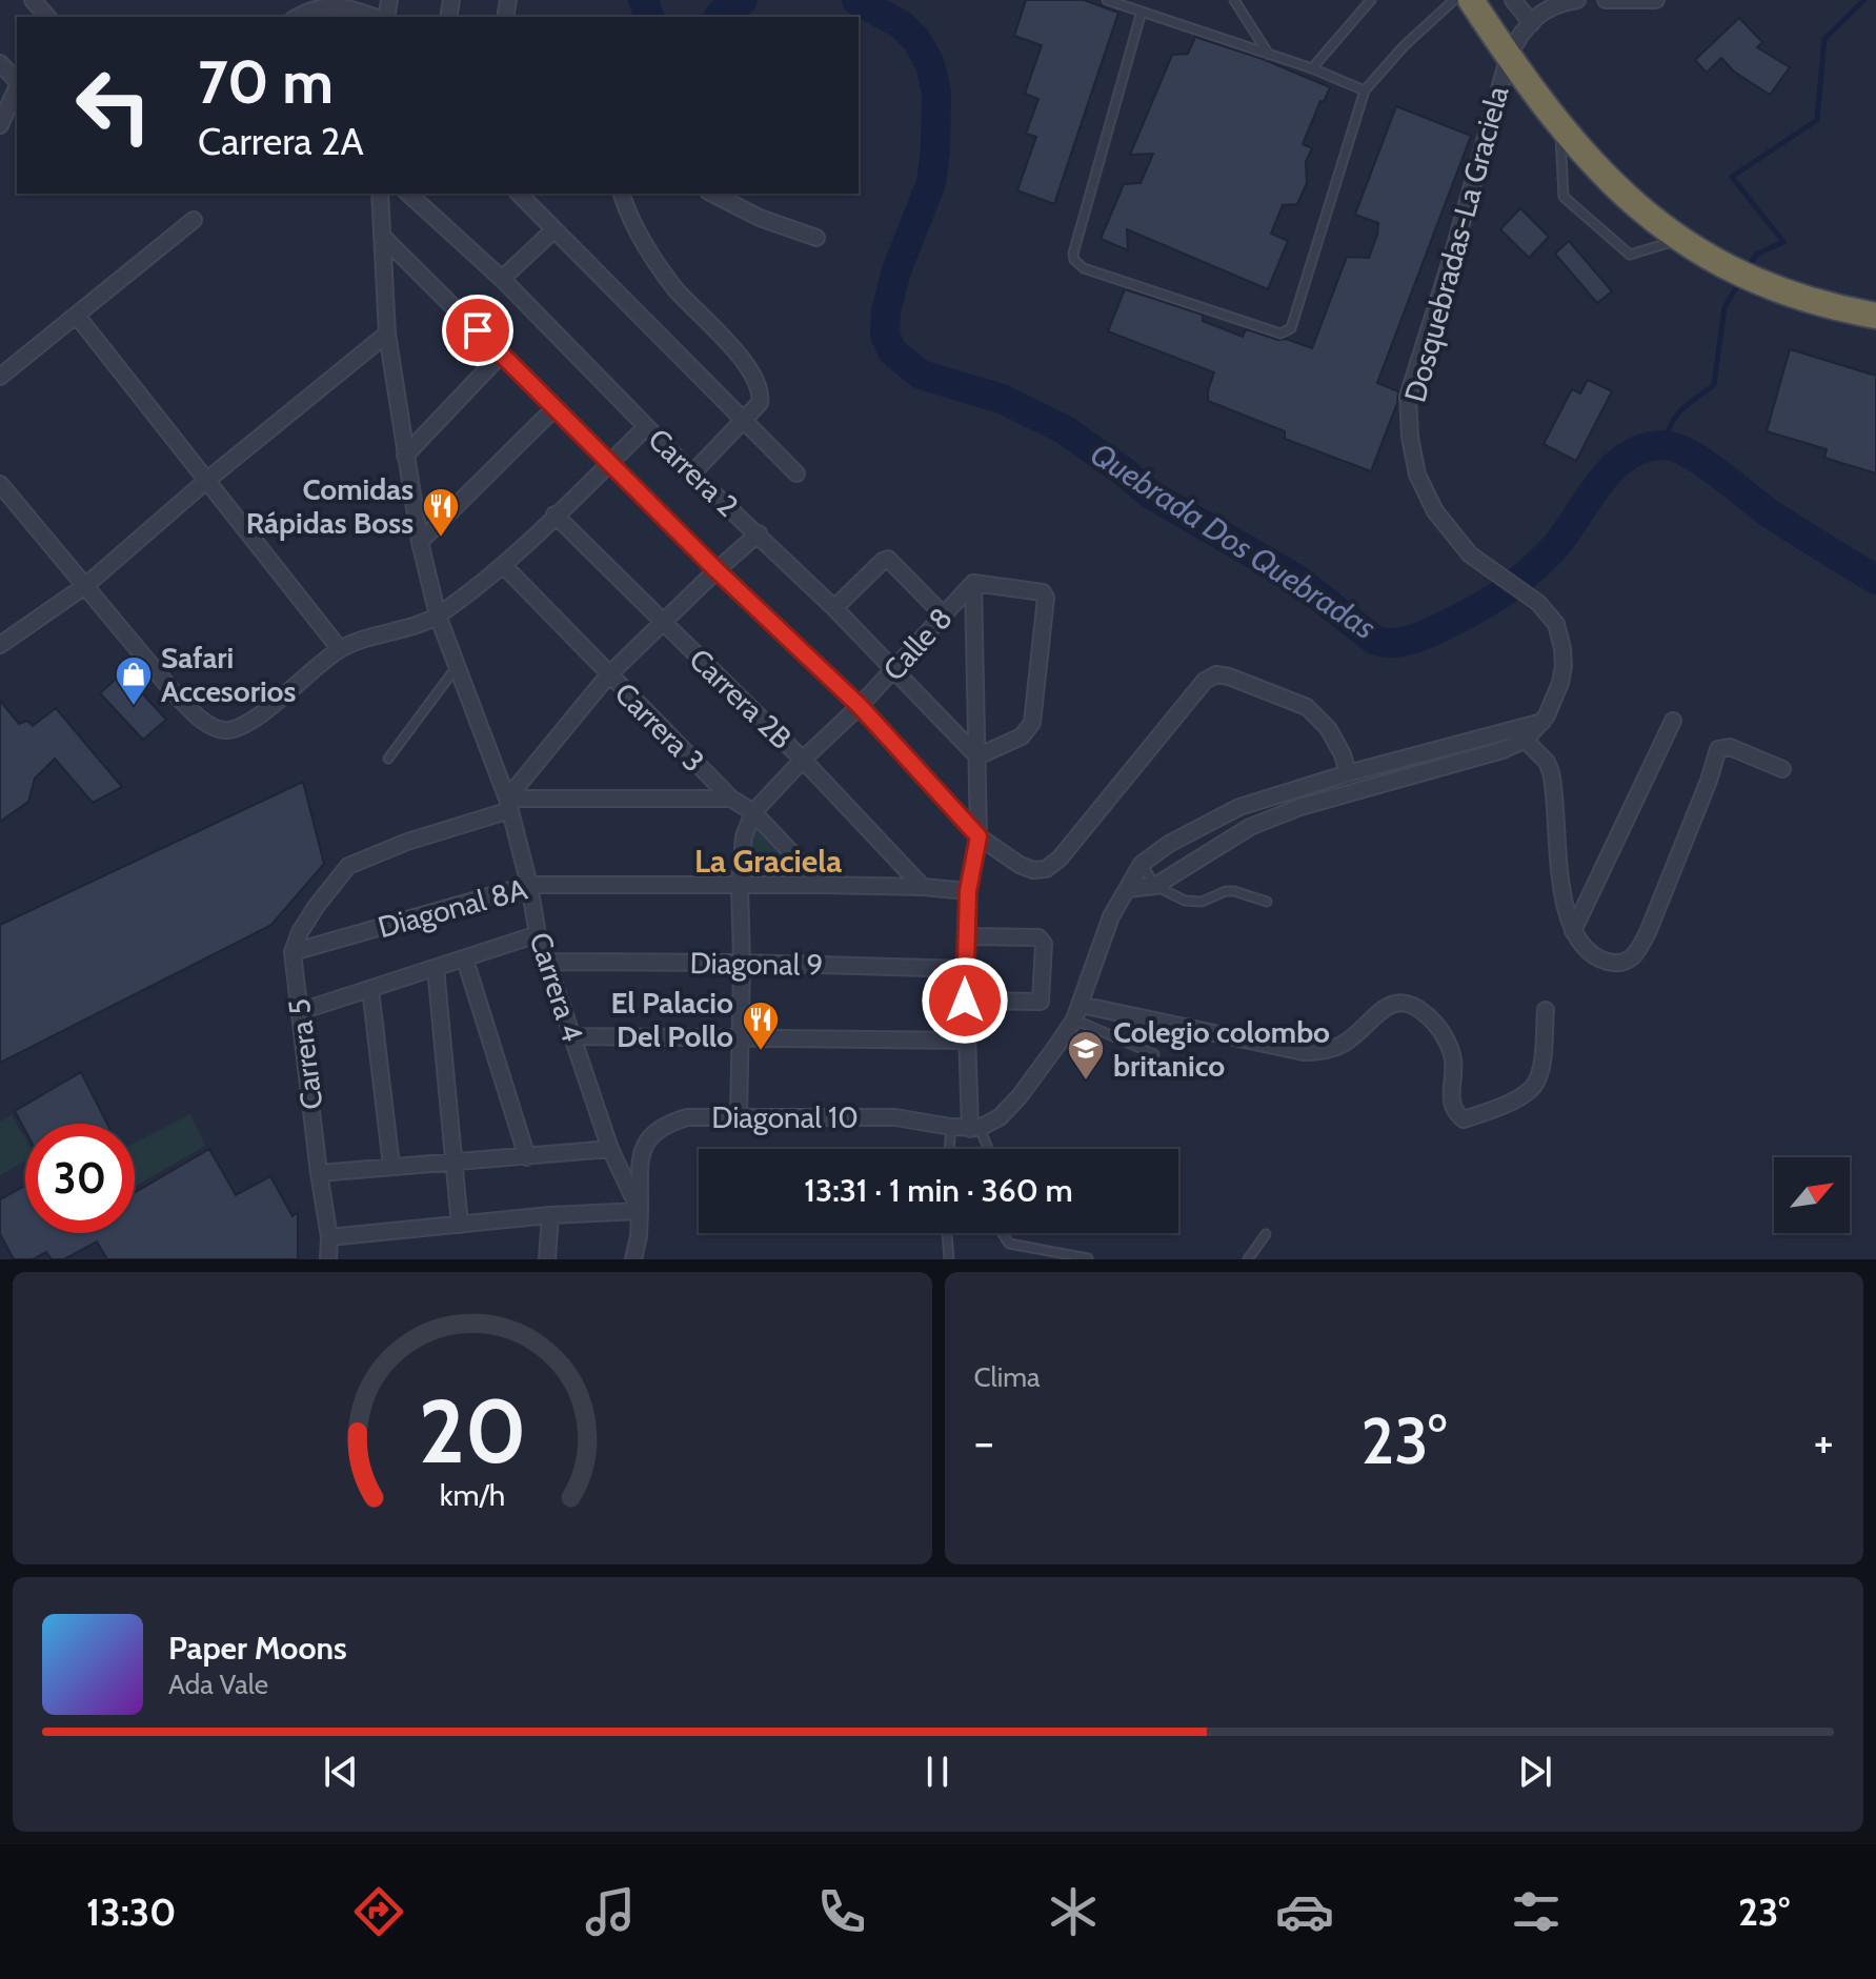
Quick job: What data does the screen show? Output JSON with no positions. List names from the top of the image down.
{
  "streets": {
    "street": [
      "Dosquebradas-La Graciela",
      "Carrera 2",
      "Calle 8",
      "Carrera 2B",
      "Carrera 3",
      "Diagonal 8A",
      "Diagonal 9",
      "Carrera 4",
      "Carrera 5",
      "Diagonal 10"
    ]
  },
  "crossings": [
    ["Dosquebradas-La Graciela", "Diagonal 10"],
    ["Carrera 2", "Calle 8"],
    ["Calle 8", "Carrera 2B"],
    ["Calle 8", "Carrera 3"],
    ["Carrera 2B", "Diagonal 8A"],
    ["Carrera 3", "Diagonal 8A"],
    ["Diagonal 8A", "Carrera 4"],
    ["Diagonal 8A", "Carrera 5"],
    ["Diagonal 9", "Carrera 4"],
    ["Carrera 4", "Diagonal 10"]
  ],
  "districts": ["La Graciela"],
  "water": ["Quebrada Dos Quebradas"],
  "places": {
    "restaurant": ["Comidas Rápidas Boss", "El Palacio Del Pollo"],
    "shop": ["Safari Accesorios"],
    "school or university": ["Colegio colombo britanico"]
  },
  "north": "top right",
  "page": {
    "turn": ["70 m", "Carrera 2A"],
    "limit": "30",
    "trip": "13:31 · 1 min · 360 m",
    "tile": "Clima",
    "heat": ["−", "23°", "+"],
    "song": ["Paper Moons", "Ada Vale"],
    "tabs": ["13:30", "23°"],
    "gauge": ["20", "km/h"]
  }
}
